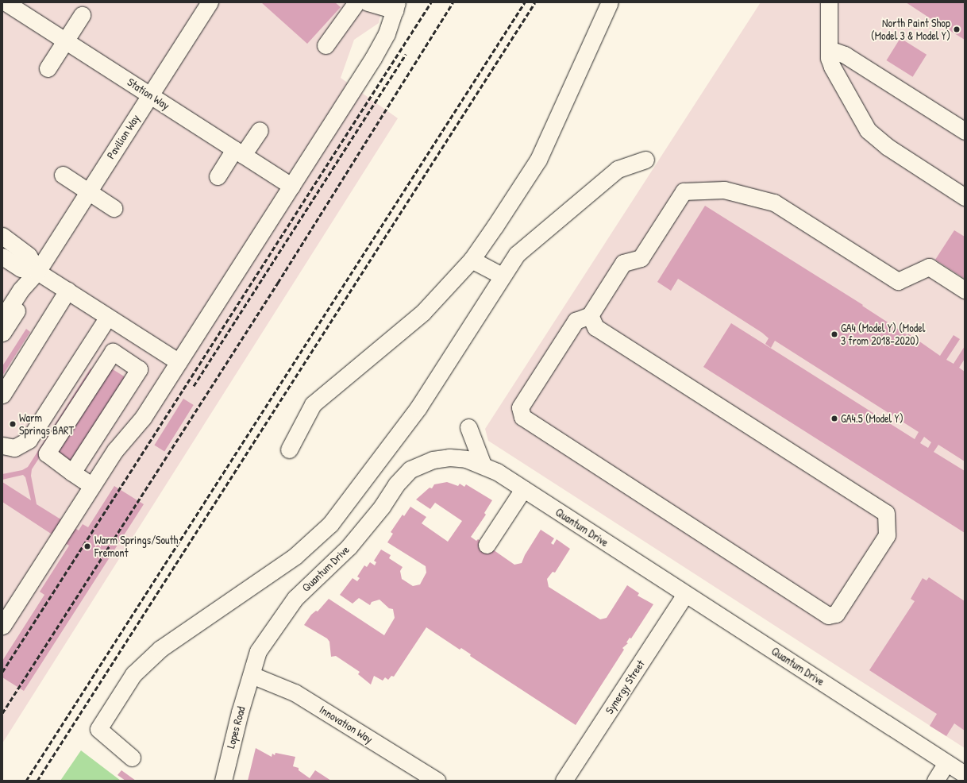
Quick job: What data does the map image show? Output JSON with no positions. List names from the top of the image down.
{
  "streets": {
    "street": [
      "Station Way",
      "Pavilion Way",
      "Quantum Drive",
      "Synergy Street",
      "Innovation Way",
      "Lopes Road"
    ]
  },
  "crossings": [
    ["Station Way", "Pavilion Way"],
    ["Quantum Drive", "Synergy Street"],
    ["Quantum Drive", "Innovation Way"],
    ["Quantum Drive", "Lopes Road"],
    ["Innovation Way", "Lopes Road"]
  ],
  "places": [
    "North Paint Shop (Model 3 & Model Y)",
    "GA4 (Model Y) (Model 3 from 2018-2020)",
    "GA4.5 (Model Y)",
    "Warm Springs BART",
    "Warm Springs/South Fremont"
  ]
}
